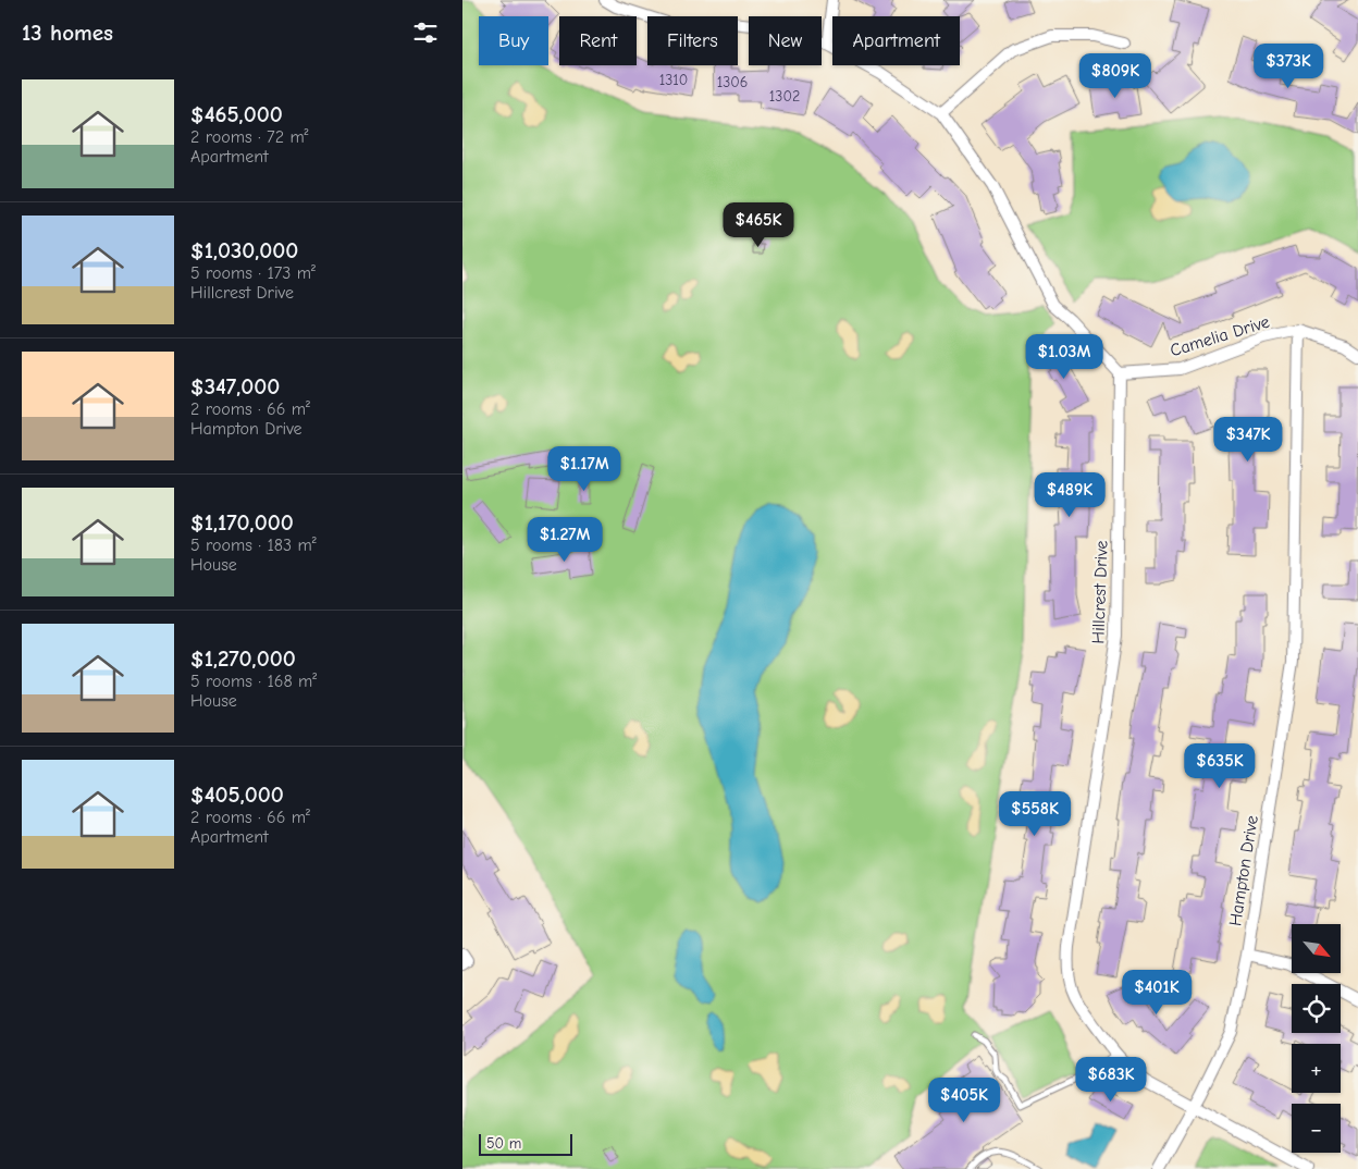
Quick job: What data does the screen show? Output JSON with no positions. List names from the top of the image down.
{
  "streets": {
    "street": ["Camelia Drive", "Hillcrest Drive", "Hampton Drive"]
  },
  "crossings": [
    ["Camelia Drive", "Hillcrest Drive"],
    ["Camelia Drive", "Hampton Drive"],
    ["Hillcrest Drive", "Hampton Drive"]
  ],
  "house_numbers": ["1310", "1306", "1302"],
  "scale_bar": "50 m",
  "north": "bottom right",
  "page": {
    "heading": "13 homes",
    "chip": [
      "Buy",
      "Rent",
      "Filters",
      "New",
      "Apartment"
    ],
    "price": [
      "$373K",
      "$809K",
      "$465K",
      "$1.03M",
      "$347K",
      "$1.17M",
      "$489K",
      "$1.27M",
      "$635K",
      "$558K",
      "$401K",
      "$683K",
      "$405K"
    ],
    "list": [
      {
        "name": "$465,000",
        "note": "2 rooms · 72 m² · Apartment"
      },
      {
        "name": "$1,030,000",
        "note": "5 rooms · 173 m² · Hillcrest Drive"
      },
      {
        "name": "$347,000",
        "note": "2 rooms · 66 m² · Hampton Drive"
      },
      {
        "name": "$1,170,000",
        "note": "5 rooms · 183 m² · House"
      },
      {
        "name": "$1,270,000",
        "note": "5 rooms · 168 m² · House"
      },
      {
        "name": "$405,000",
        "note": "2 rooms · 66 m² · Apartment"
      }
    ],
    "map_buttons": ["+", "−"],
    "scale": "50 m"
  }
}
